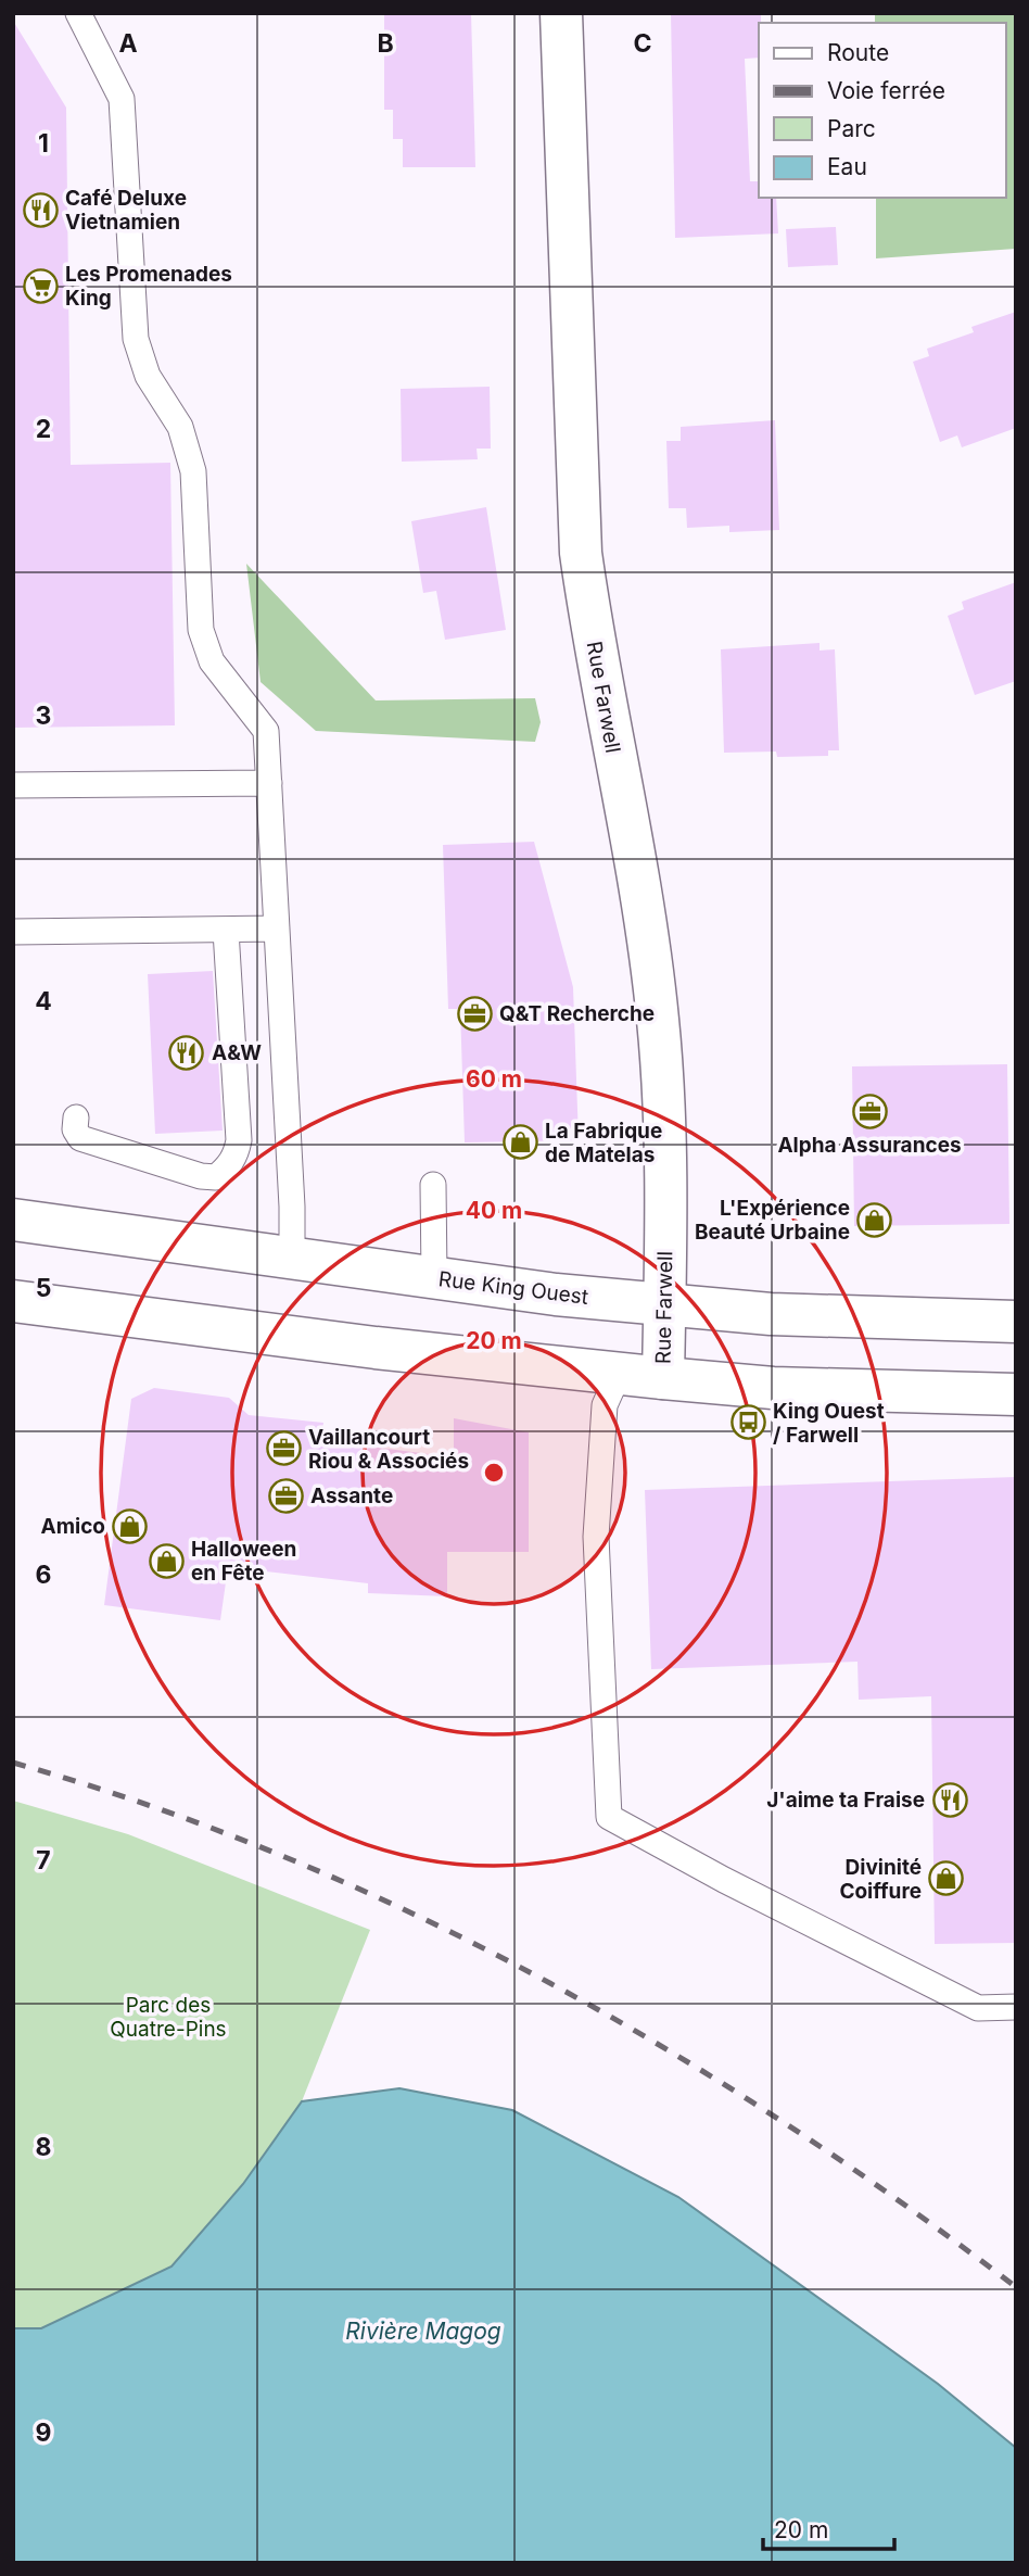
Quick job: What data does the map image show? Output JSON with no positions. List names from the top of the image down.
{
  "streets": {
    "main road": ["Rue Farwell", "Rue King Ouest"]
  },
  "crossings": [
    ["Rue Farwell", "Rue King Ouest"]
  ],
  "water": ["Rivière Magog"],
  "parks": ["Parc des Quatre-Pins"],
  "places": {
    "restaurant": ["Café Deluxe Vietnamien", "A&W", "J'aime ta Fraise"],
    "supermarket": ["Les Promenades King"],
    "office": [
      "Q&T Recherche",
      "Alpha Assurances",
      "Vaillancourt Riou & Associés",
      "Assante"
    ],
    "shop": [
      "La Fabrique de Matelas",
      "L'Expérience Beauté Urbaine",
      "Amico",
      "Halloween en Fête",
      "Divinité Coiffure"
    ],
    "bus stop": ["King Ouest / Farwell"]
  },
  "legend": [
    "Route",
    "Voie ferrée",
    "Parc",
    "Eau"
  ],
  "scale_bar": "20 m",
  "grid": {
    "columns": ["A", "B", "C"],
    "rows": [
      "1",
      "2",
      "3",
      "4",
      "5",
      "6",
      "7",
      "8",
      "9"
    ]
  },
  "rings": ["60 m", "40 m", "20 m"]
}
